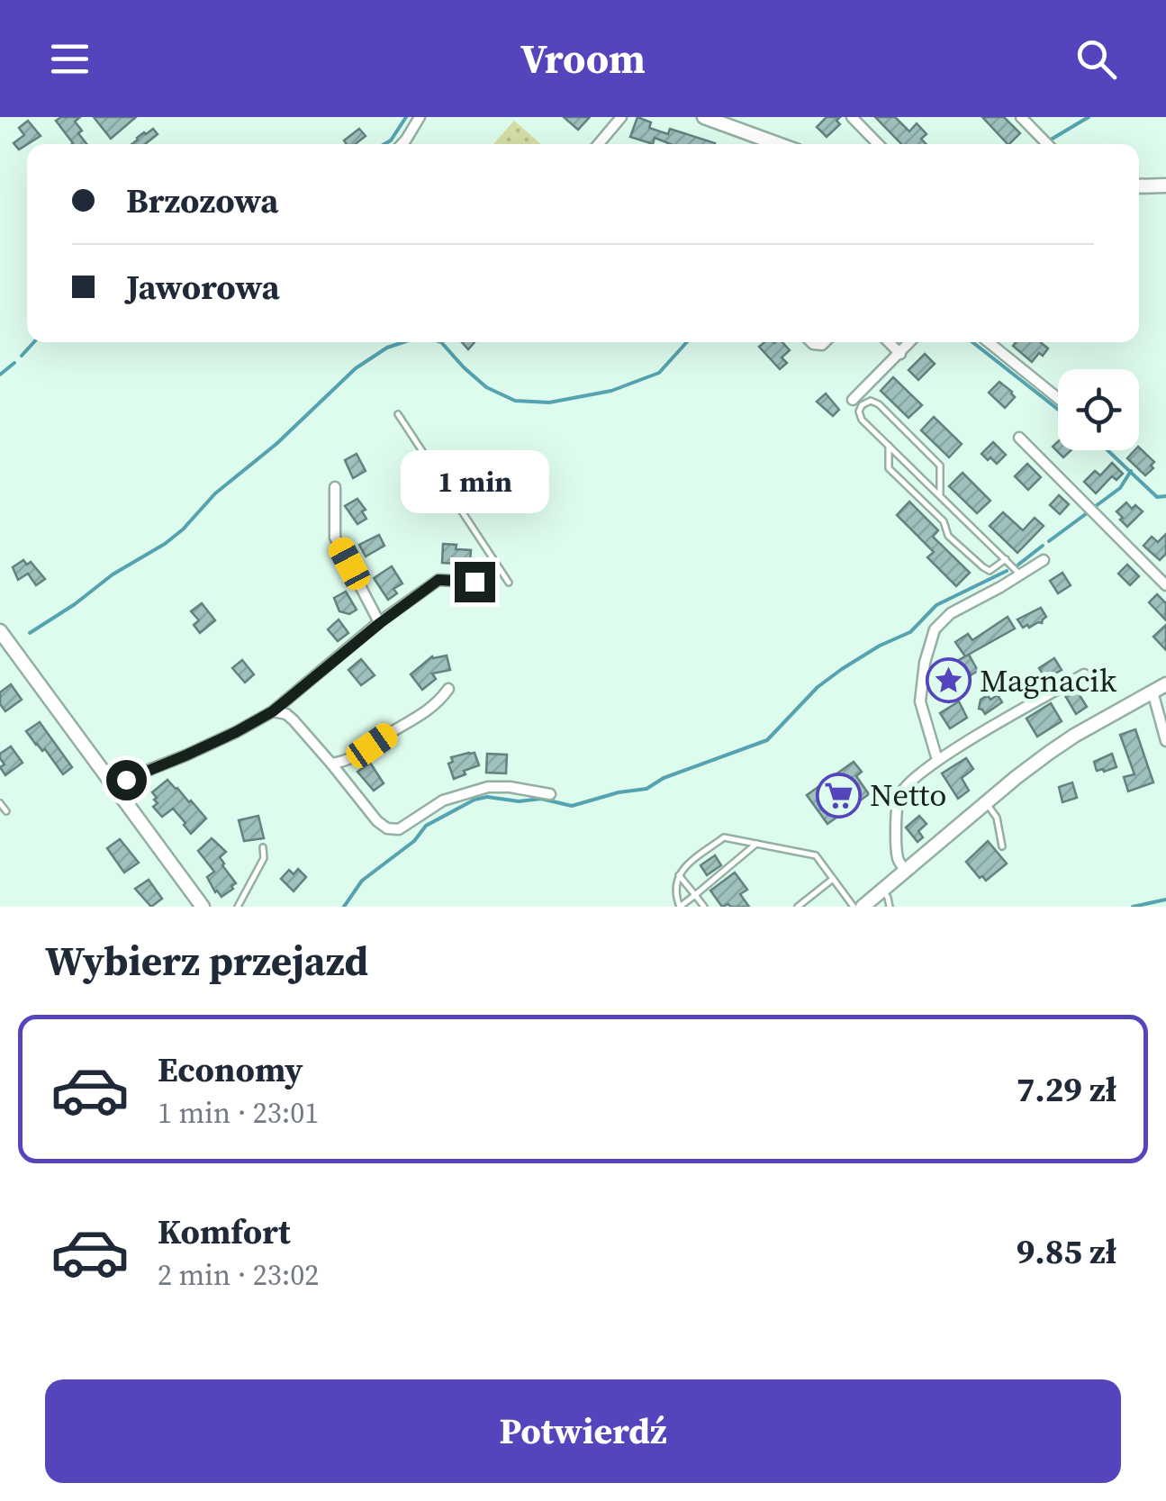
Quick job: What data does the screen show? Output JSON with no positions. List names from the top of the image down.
{
  "places": {
    "place": ["Magnacik"],
    "supermarket": ["Netto"]
  },
  "page": {
    "header": "Vroom",
    "banner": ["Brzozowa", "Jaworowa"],
    "bubble": "1 min",
    "heading": "Wybierz przejazd",
    "list": [
      {
        "name": "Economy",
        "note": "1 min · 23:01",
        "value": "7.29 zł"
      },
      {
        "name": "Komfort",
        "note": "2 min · 23:02",
        "value": "9.85 zł"
      }
    ],
    "buttons": "Potwierdź"
  }
}
